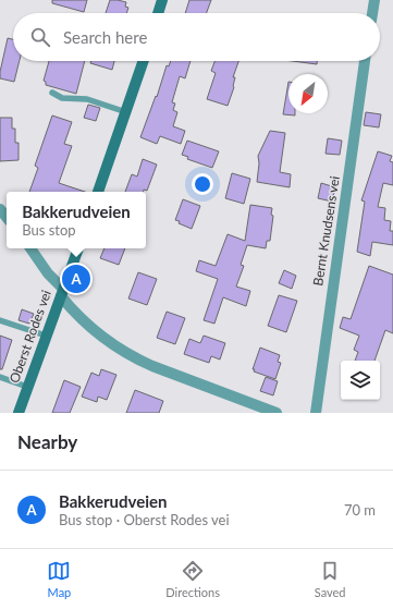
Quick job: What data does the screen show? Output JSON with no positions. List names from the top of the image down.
{
  "streets": {
    "street": ["Bernt Knudsens vei", "Oberst Rodes vei"]
  },
  "north": "bottom left",
  "page": {
    "search": "Search here",
    "popup": ["Bakkerudveien", "Bus stop"],
    "pins": "A",
    "heading": "Nearby",
    "list": [
      {
        "mark": "A",
        "name": "Bakkerudveien",
        "note": "Bus stop · Oberst Rodes vei",
        "value": "70 m"
      }
    ],
    "nav": ["Map", "Directions", "Saved"]
  }
}
